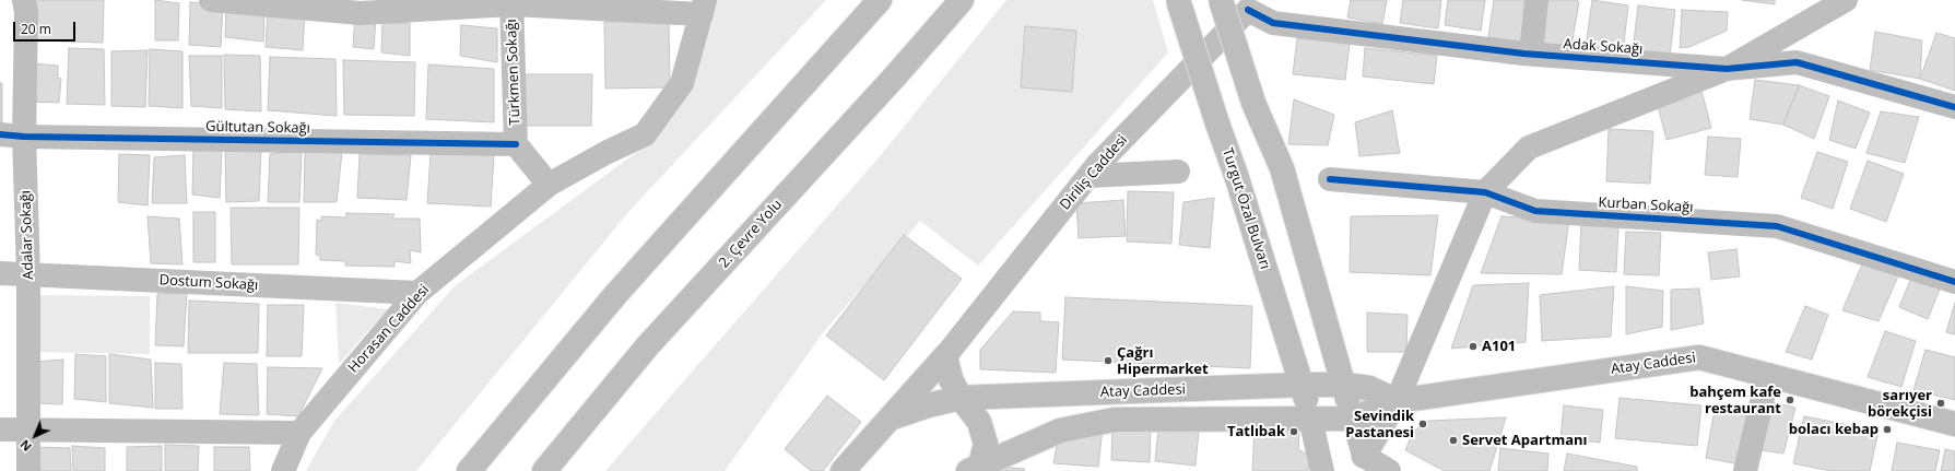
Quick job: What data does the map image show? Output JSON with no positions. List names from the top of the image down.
{
  "streets": {
    "main road": ["Turgut Özal Bulvarı", "2. Çevre Yolu", "Atay Caddesi"],
    "street": [
      "Adak Sokağı",
      "Türkmen Sokağı",
      "Gültutan Sokağı",
      "Diriliş Caddesi",
      "Kurban Sokağı",
      "Adalar Sokağı",
      "Dostum Sokağı",
      "Horasan Caddesi"
    ]
  },
  "crossings": [
    ["Adak Sokağı", "Diriliş Caddesi"],
    ["Türkmen Sokağı", "Gültutan Sokağı"],
    ["Gültutan Sokağı", "Adalar Sokağı"],
    ["Turgut Özal Bulvarı", "Atay Caddesi"],
    ["Adalar Sokağı", "Dostum Sokağı"],
    ["Dostum Sokağı", "Horasan Caddesi"]
  ],
  "places": [
    "A101",
    "Çağrı Hipermarket",
    "bahçem kafe restaurant",
    "sarıyer börekçisi",
    "Sevindik Pastanesi",
    "bolacı kebap",
    "Tatlıbak",
    "Servet Apartmanı"
  ],
  "scale_bar": "20 m",
  "north": "bottom left"
}
